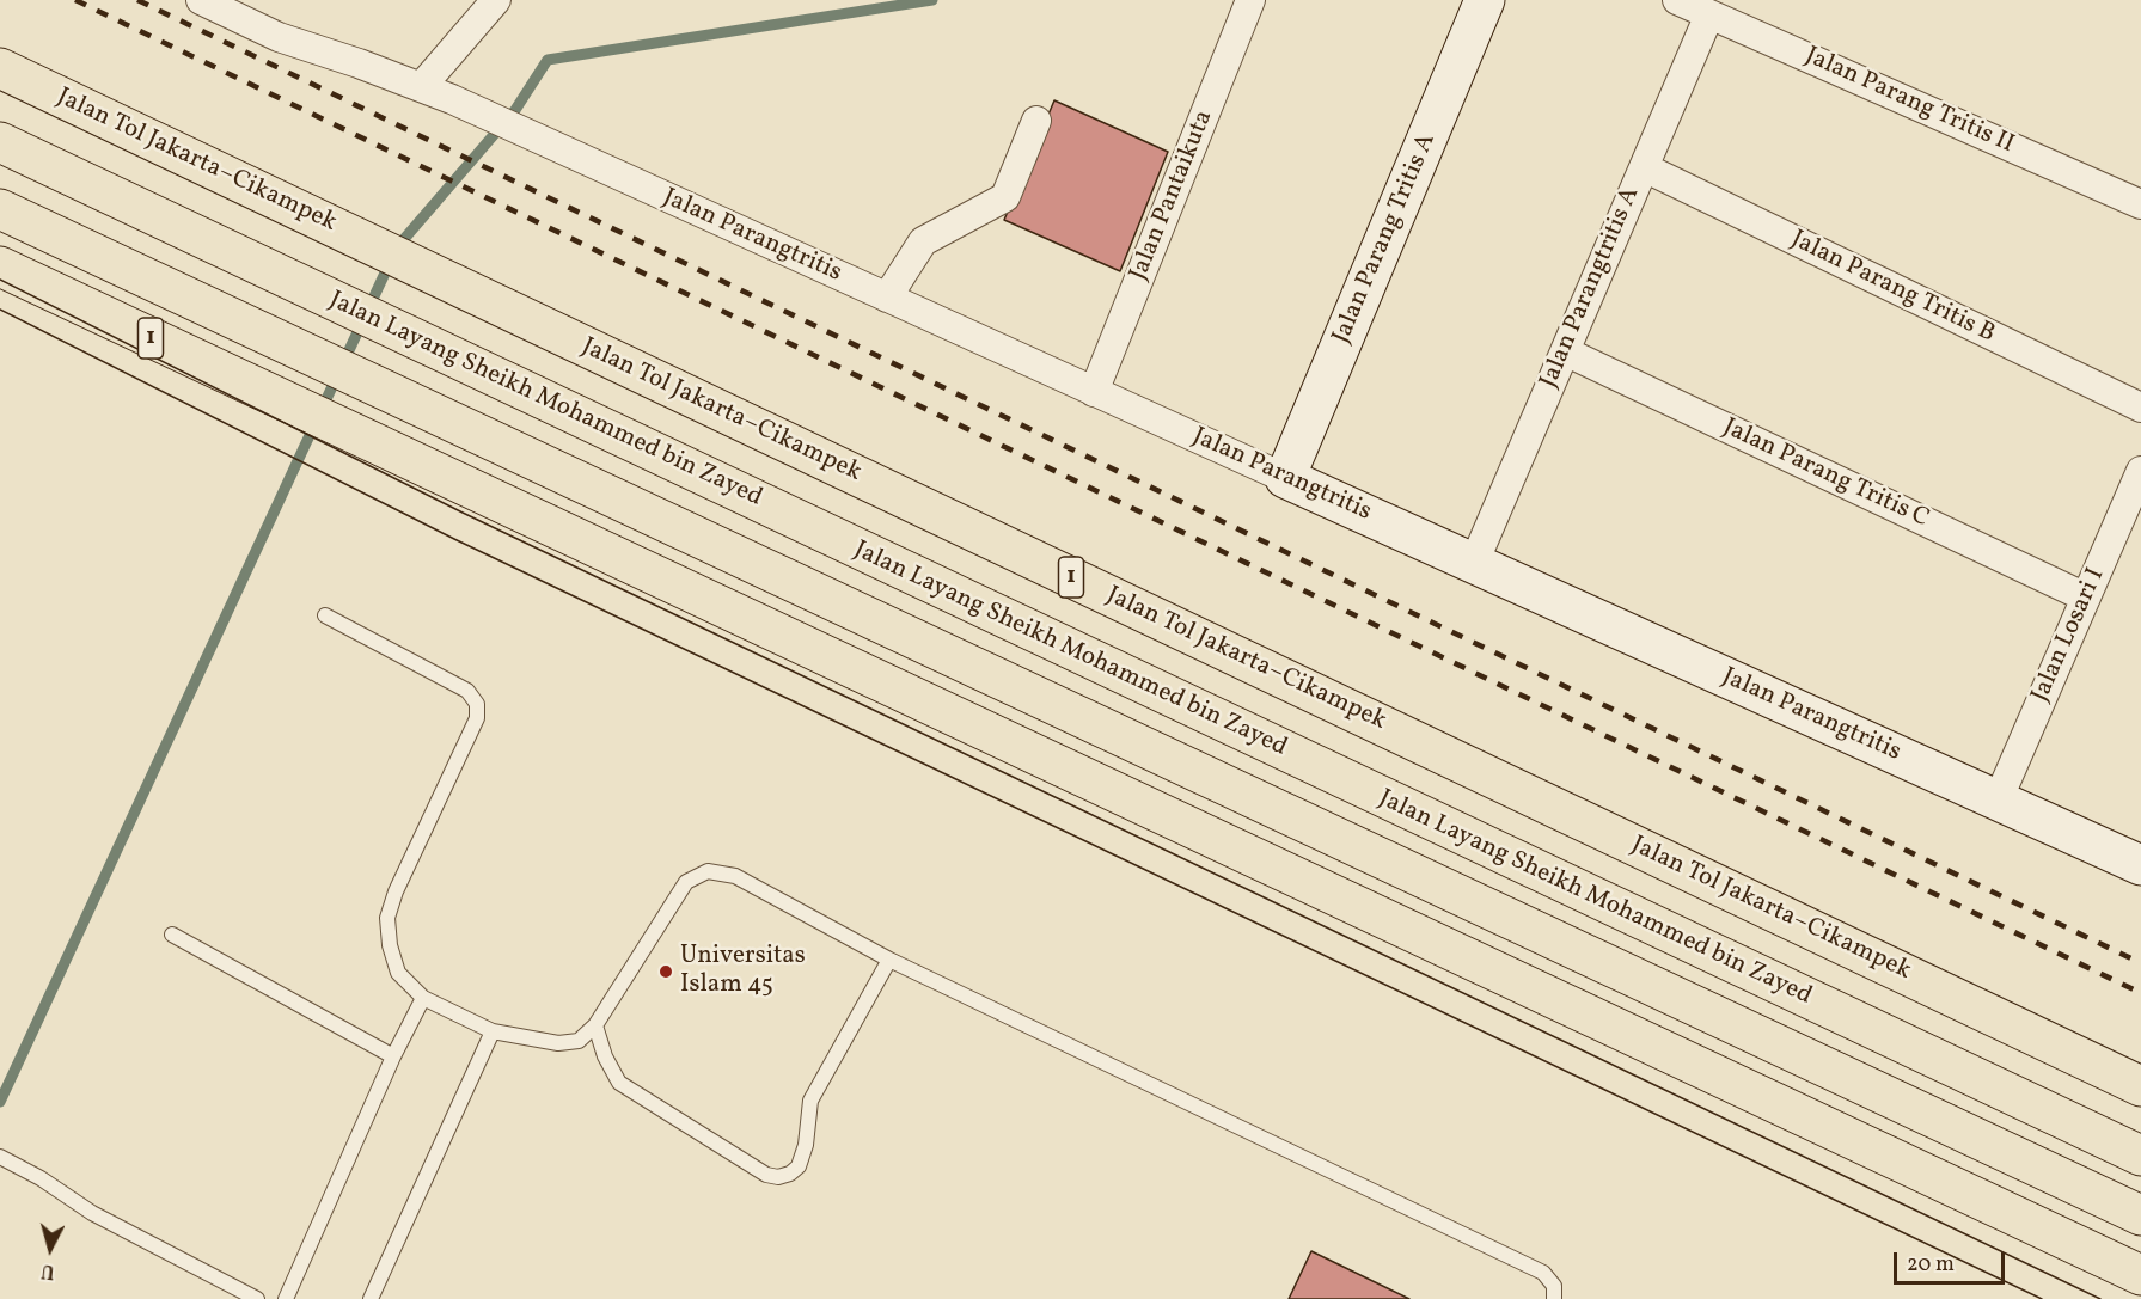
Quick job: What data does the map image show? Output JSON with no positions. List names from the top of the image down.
{
  "streets": {
    "highway": ["Jalan Tol Jakarta–Cikampek", "1", "Jalan Layang Sheikh Mohammed bin Zayed"],
    "street": [
      "Jalan Parang Tritis II",
      "Jalan Pantaikuta",
      "Jalan Parangtritis",
      "Jalan Parang Tritis A",
      "Jalan Parangtritis A",
      "Jalan Parang Tritis B",
      "Jalan Parang Tritis C",
      "Jalan Losari I"
    ]
  },
  "crossings": [
    ["Jalan Parang Tritis II", "Jalan Parangtritis A"],
    ["Jalan Pantaikuta", "Jalan Parangtritis"],
    ["Jalan Parangtritis", "Jalan Parang Tritis A"],
    ["Jalan Parangtritis", "Jalan Parangtritis A"],
    ["Jalan Parangtritis", "Jalan Losari I"],
    ["Jalan Parangtritis A", "Jalan Parang Tritis B"],
    ["Jalan Parangtritis A", "Jalan Parang Tritis C"],
    ["Jalan Parang Tritis C", "Jalan Losari I"]
  ],
  "places": ["Universitas Islam 45"],
  "scale_bar": "20 m",
  "north": "bottom"
}
